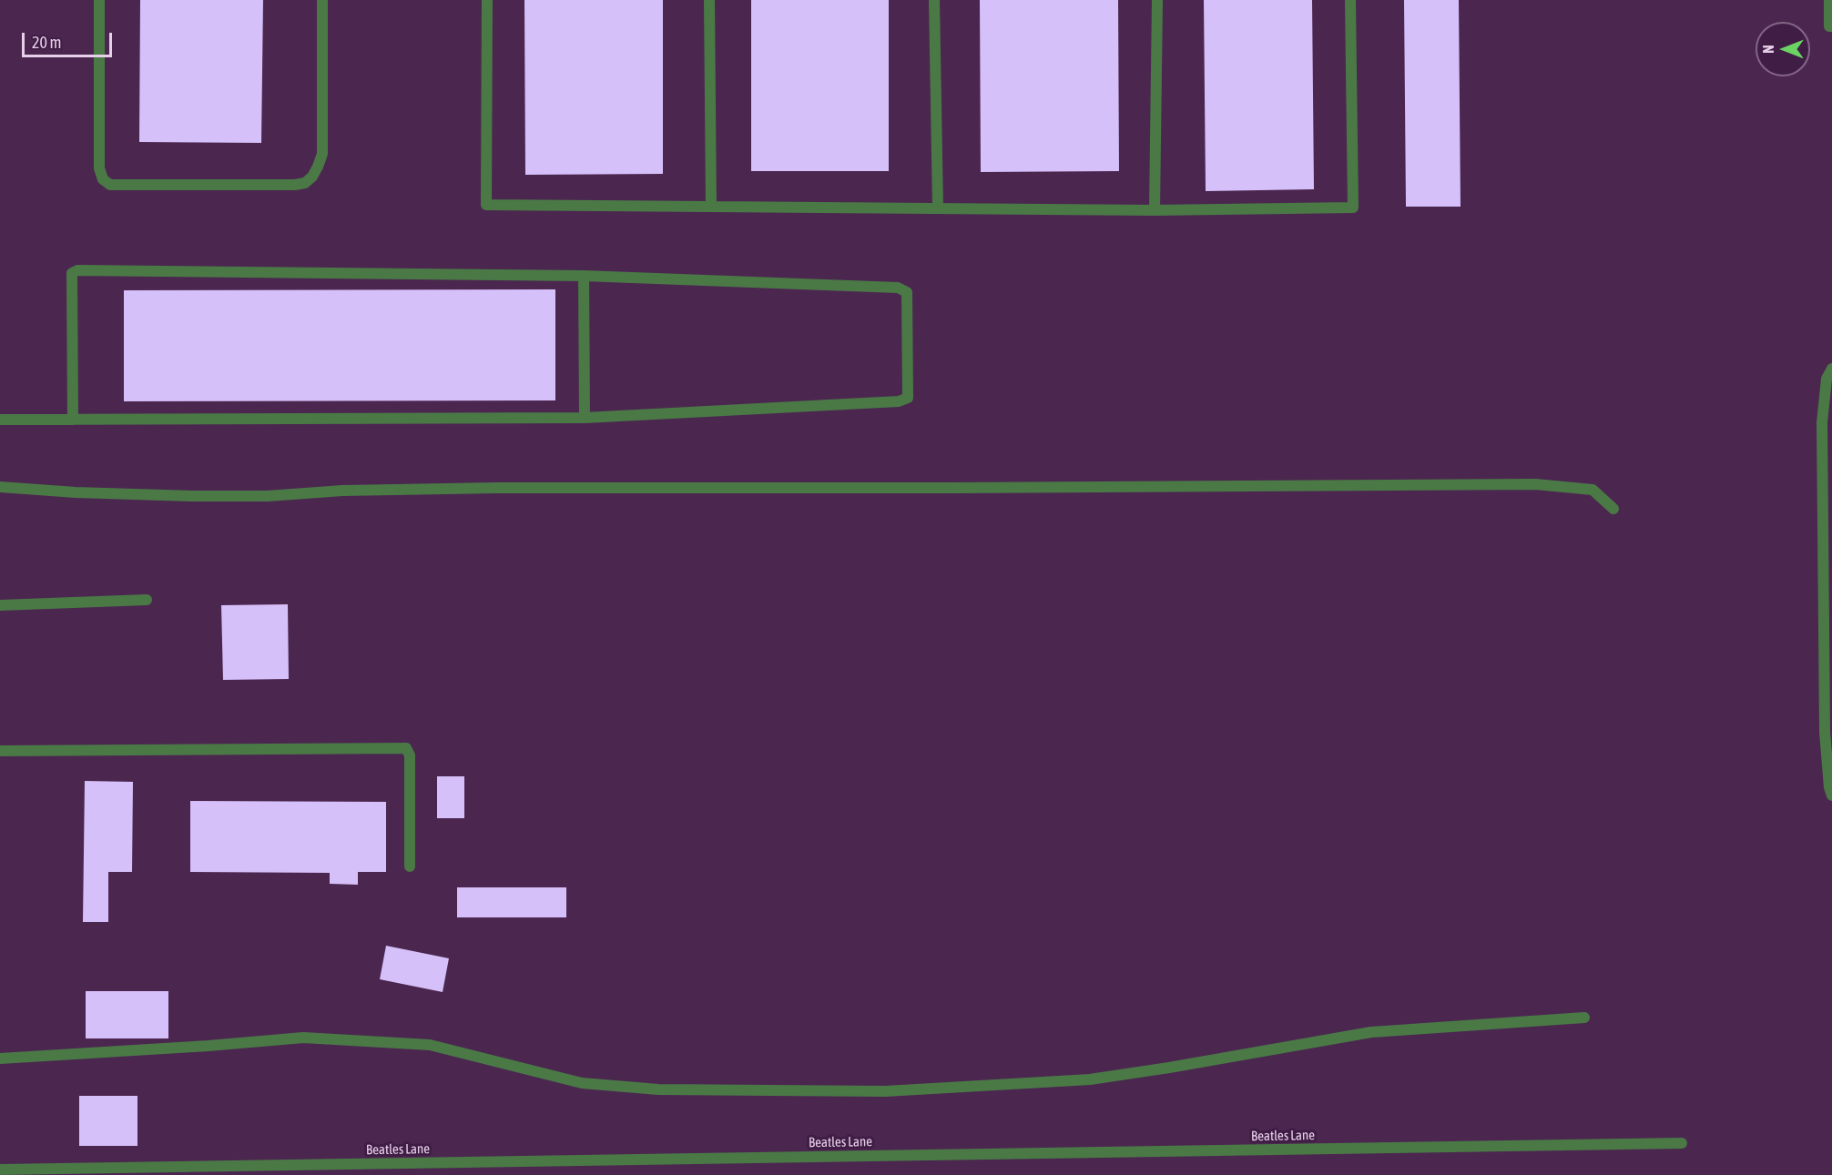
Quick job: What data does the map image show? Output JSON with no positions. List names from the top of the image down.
{
  "streets": {
    "street": ["Beatles Lane"]
  },
  "scale_bar": "20 m",
  "north": "left"
}
